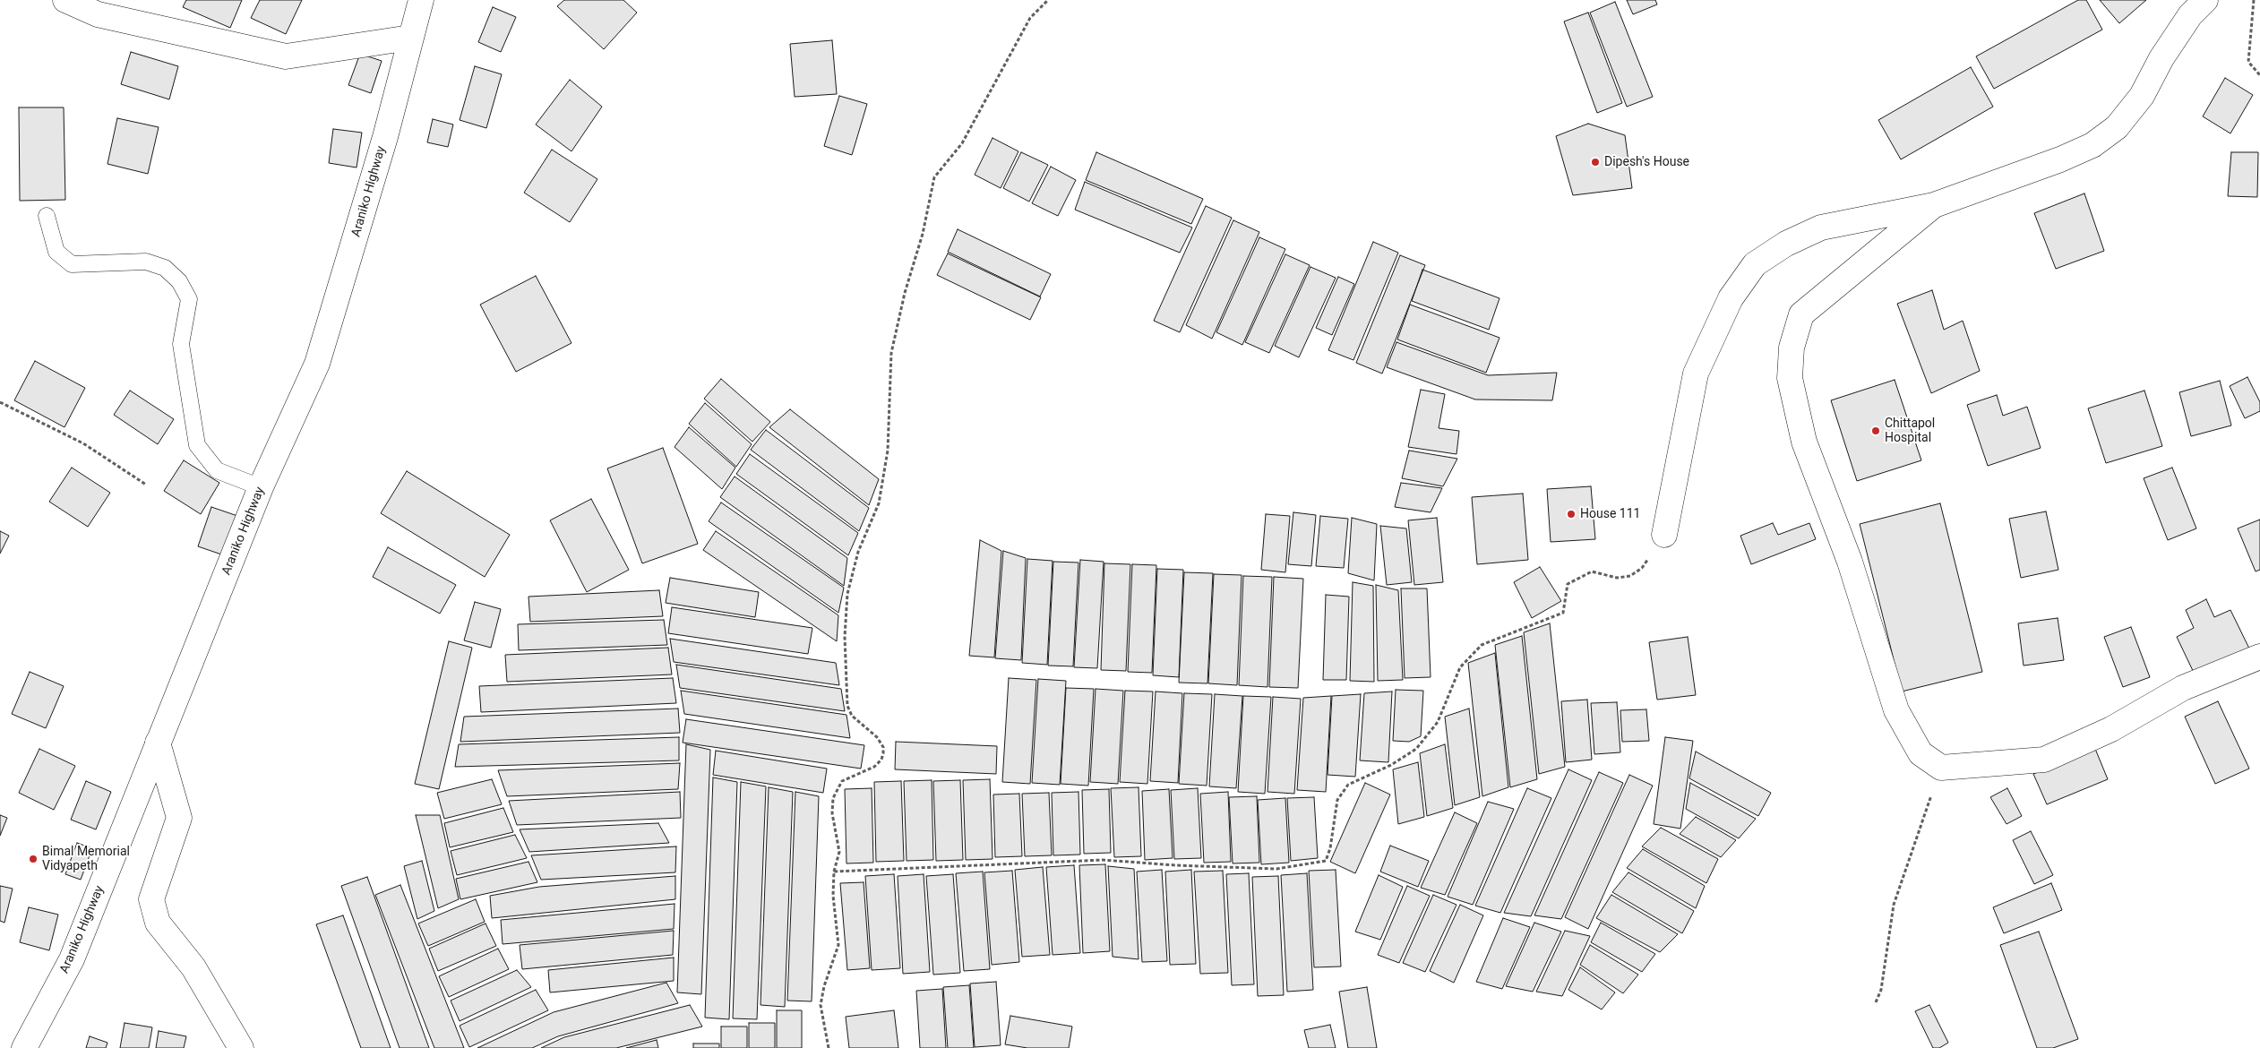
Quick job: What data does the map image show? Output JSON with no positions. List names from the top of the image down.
{
  "streets": {
    "main road": ["Araniko Highway"]
  },
  "places": [
    "Dipesh's House",
    "Chittapol Hospital",
    "House 111",
    "Bimal Memorial Vidyapeth"
  ]
}
